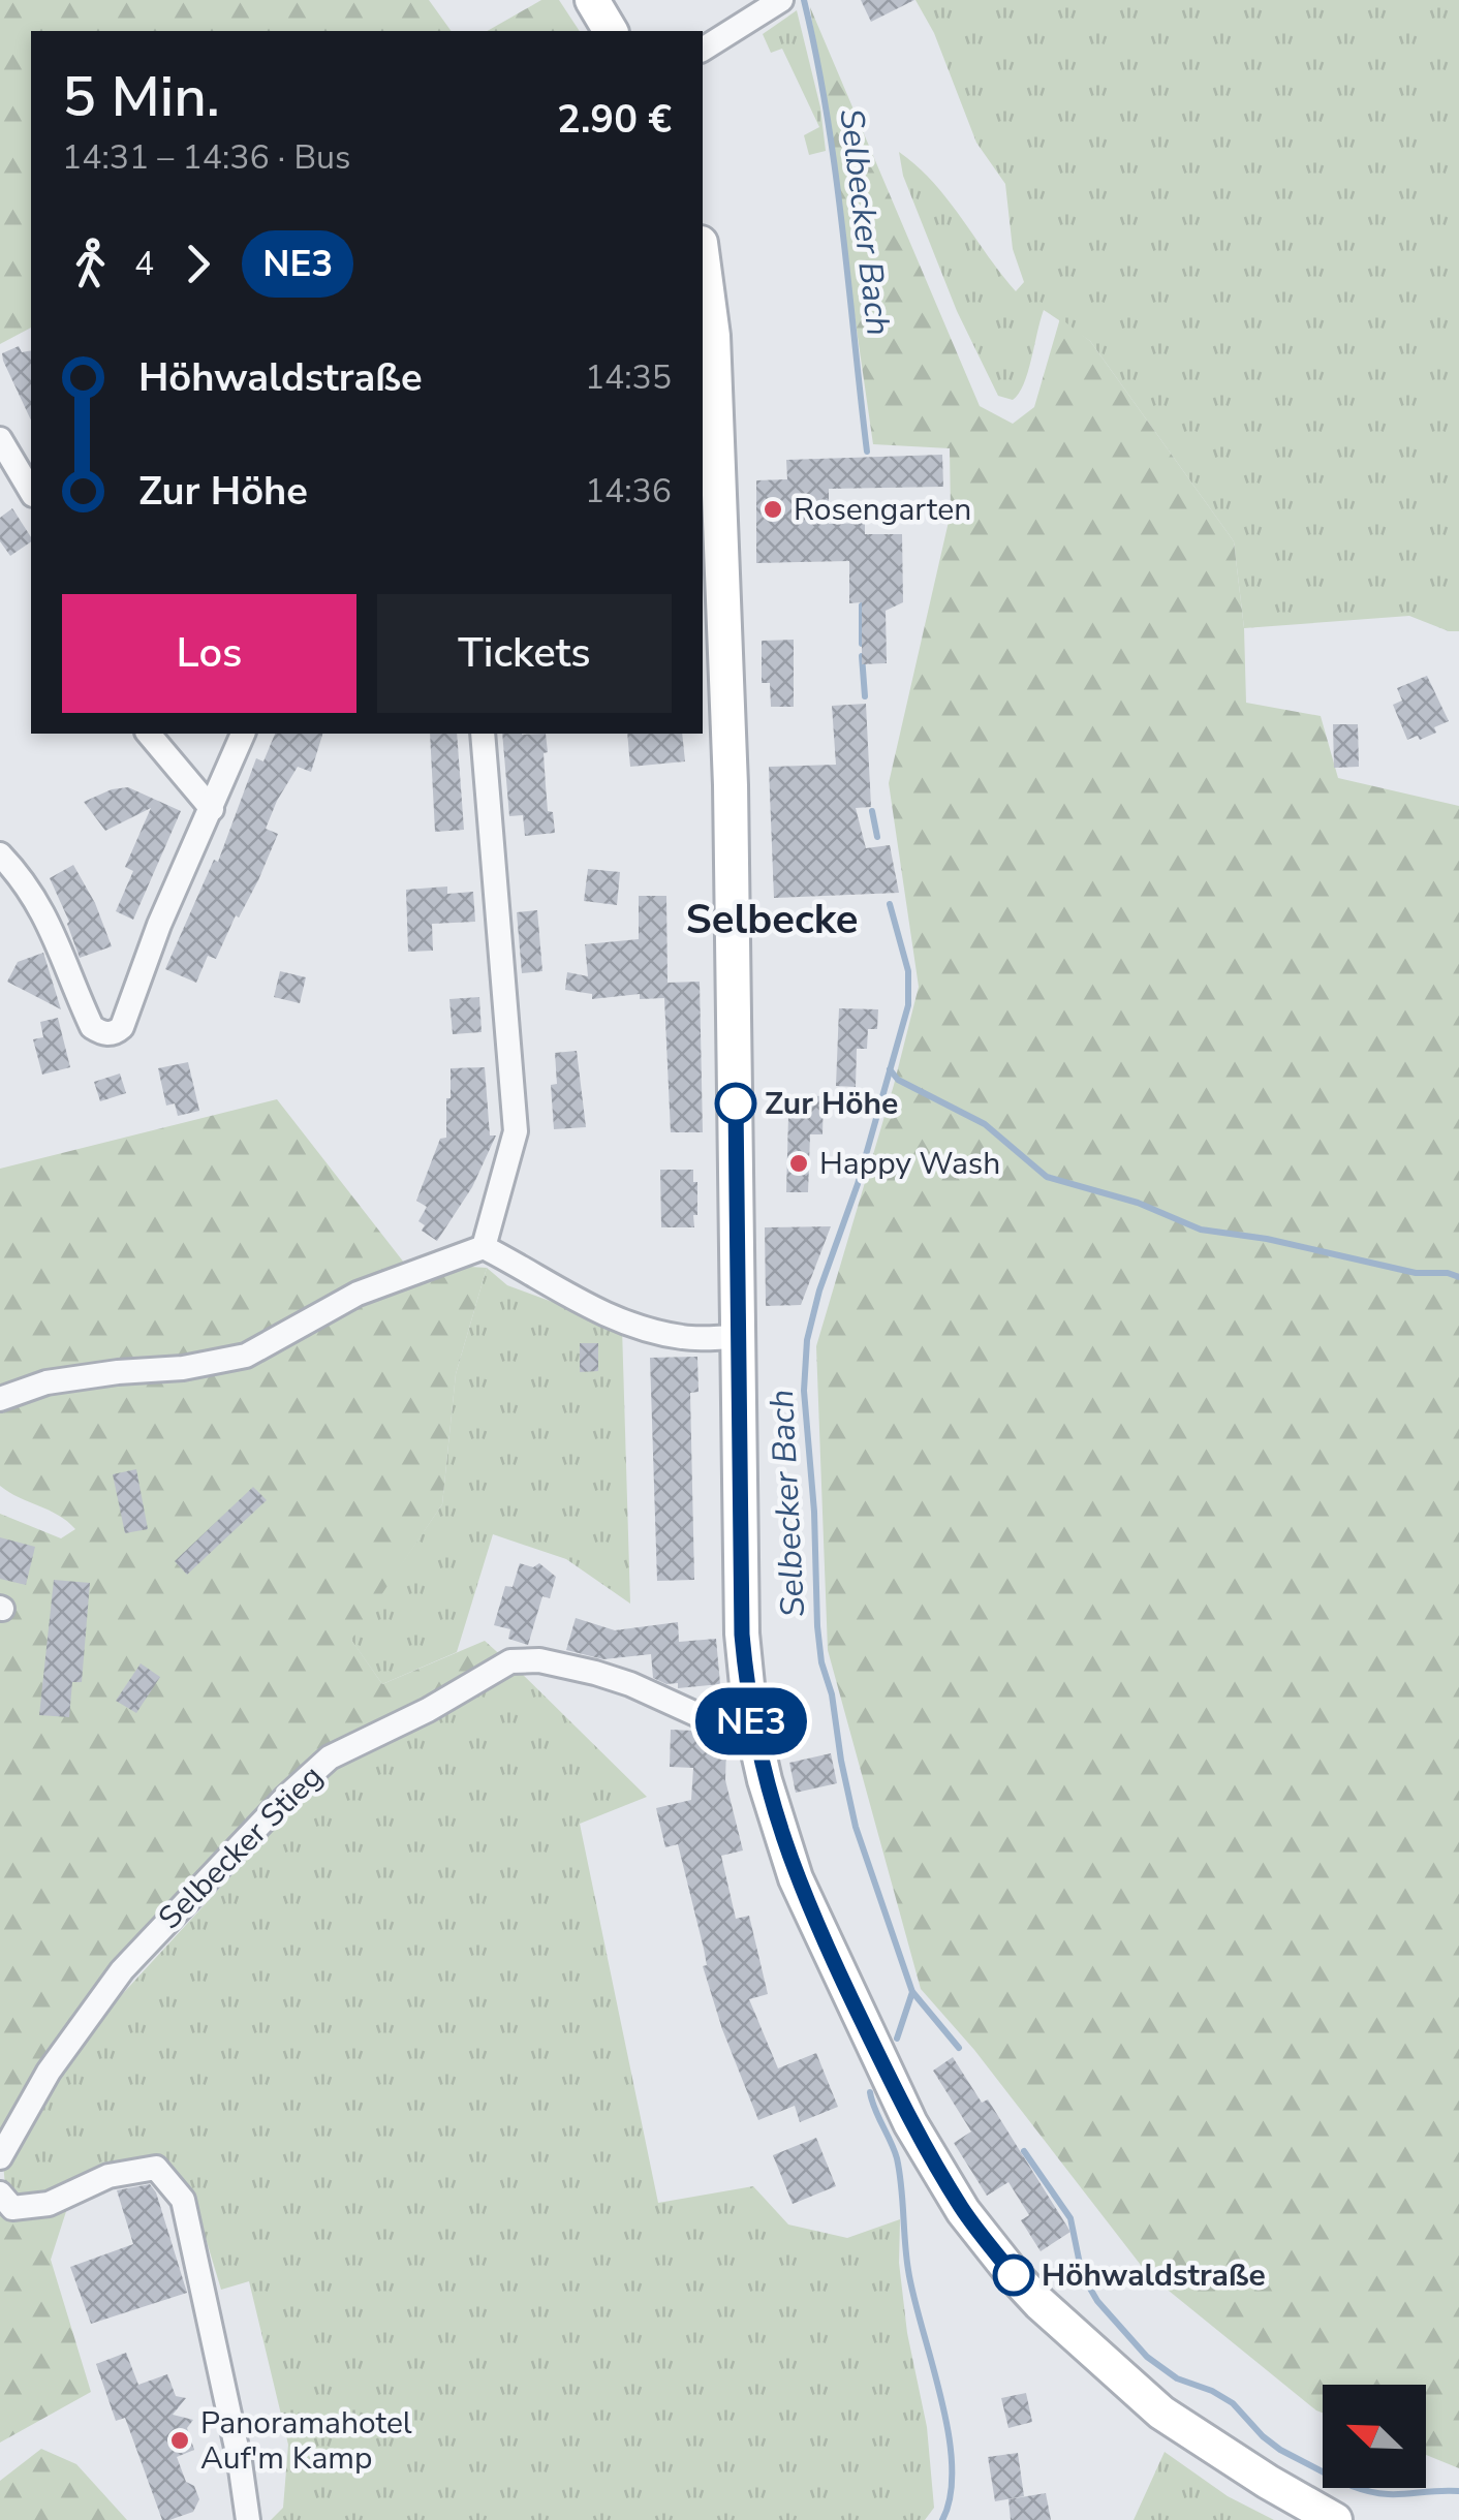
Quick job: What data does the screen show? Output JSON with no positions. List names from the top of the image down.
{
  "streets": {
    "street": ["Selbecker Stieg"]
  },
  "districts": ["Selbecke"],
  "water": ["Selbecker Bach"],
  "places": [
    "Rosengarten",
    "Zur Höhe",
    "Happy Wash",
    "Höhwaldstraße",
    "Panoramahotel Auf'm Kamp"
  ],
  "lines": ["bus line NE3"],
  "north": "top left",
  "page": {
    "on_map": "NE3",
    "heading": ["5 Min.", "14:31 – 14:36 · Bus", "2.90 €"],
    "legs": ["4", "NE3"],
    "list": [
      {
        "name": "Höhwaldstraße",
        "value": "14:35"
      },
      {
        "name": "Zur Höhe",
        "value": "14:36"
      }
    ],
    "buttons": ["Los", "Tickets"]
  }
}
